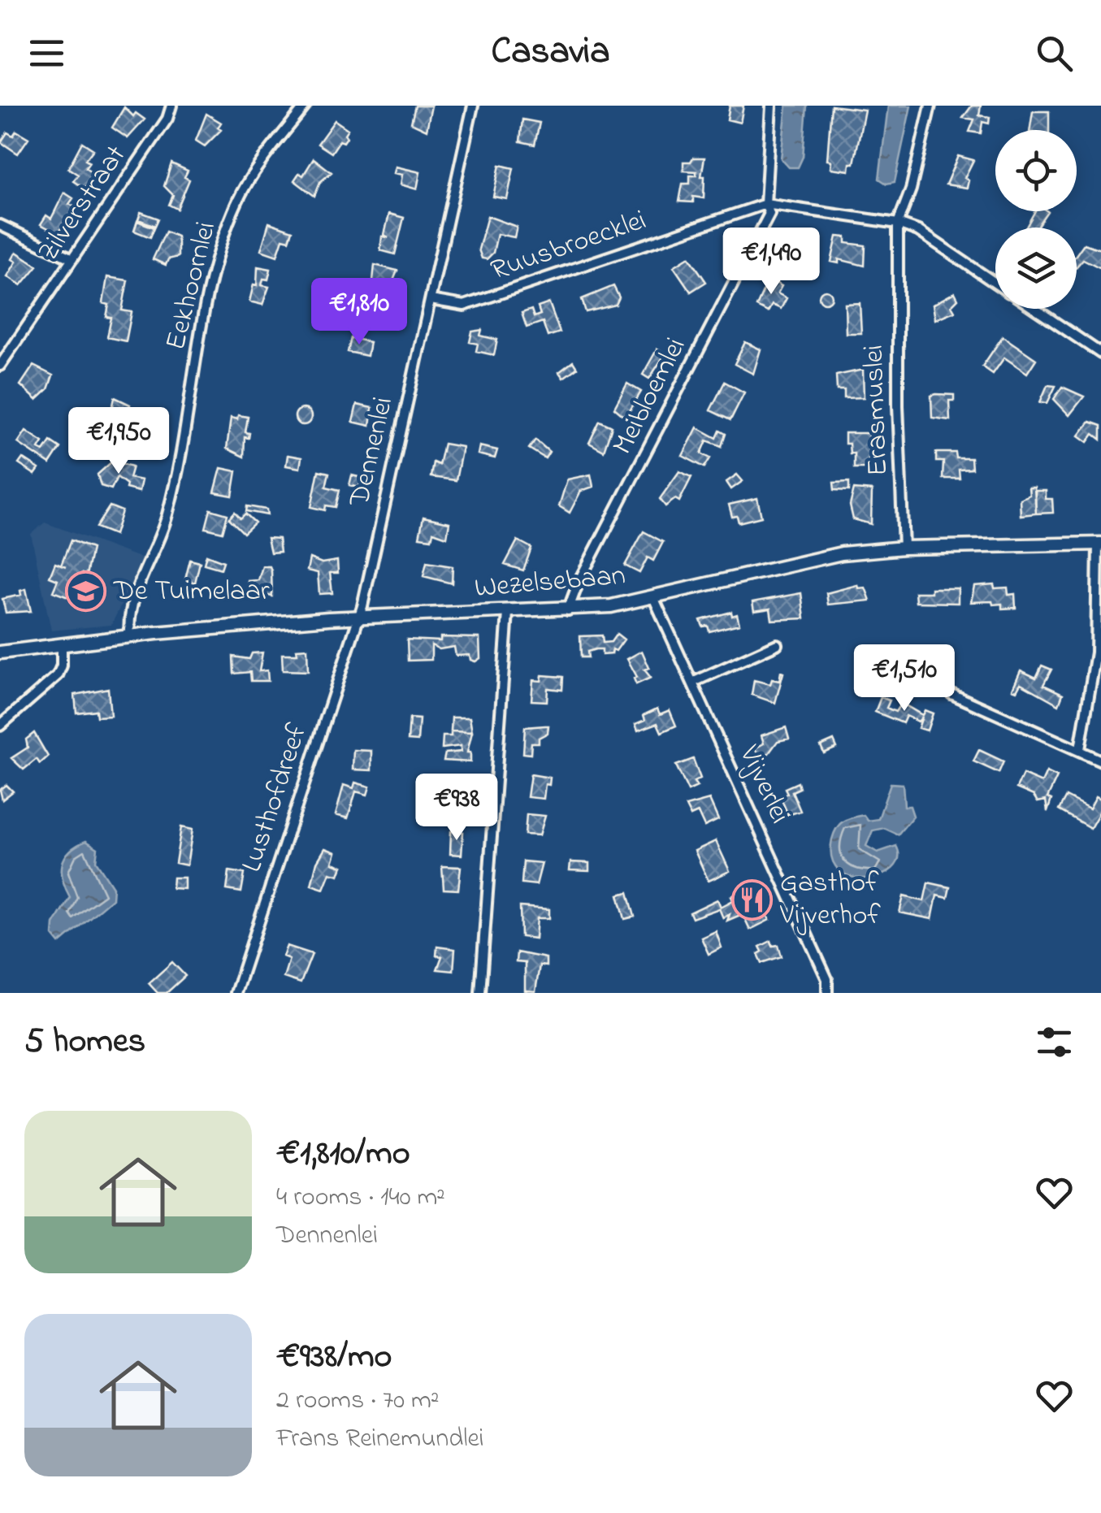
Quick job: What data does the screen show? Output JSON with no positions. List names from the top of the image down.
{
  "streets": {
    "street": [
      "Zilverstraat",
      "Ruusbroecklei",
      "Eekhoornlei",
      "Meibloemlei",
      "Erasmuslei",
      "Dennenlei",
      "Wezelsebaan",
      "Vijverlei",
      "Lusthofdreef"
    ]
  },
  "crossings": [
    ["Ruusbroecklei", "Meibloemlei"],
    ["Ruusbroecklei", "Dennenlei"],
    ["Eekhoornlei", "Wezelsebaan"],
    ["Meibloemlei", "Wezelsebaan"],
    ["Erasmuslei", "Wezelsebaan"],
    ["Dennenlei", "Wezelsebaan"],
    ["Dennenlei", "Lusthofdreef"],
    ["Wezelsebaan", "Vijverlei"],
    ["Wezelsebaan", "Lusthofdreef"]
  ],
  "places": {
    "school or university": ["De Tuimelaar"],
    "restaurant": ["Gasthof Vijverhof"]
  },
  "page": {
    "header": "Casavia",
    "price": [
      "€1,490",
      "€1,810",
      "€1,950",
      "€1,510",
      "€938"
    ],
    "heading": "5 homes",
    "list": [
      {
        "name": "€1,810/mo",
        "note": "4 rooms · 140 m² · Dennenlei"
      },
      {
        "name": "€938/mo",
        "note": "2 rooms · 70 m² · Frans Reinemundlei"
      }
    ]
  }
}
